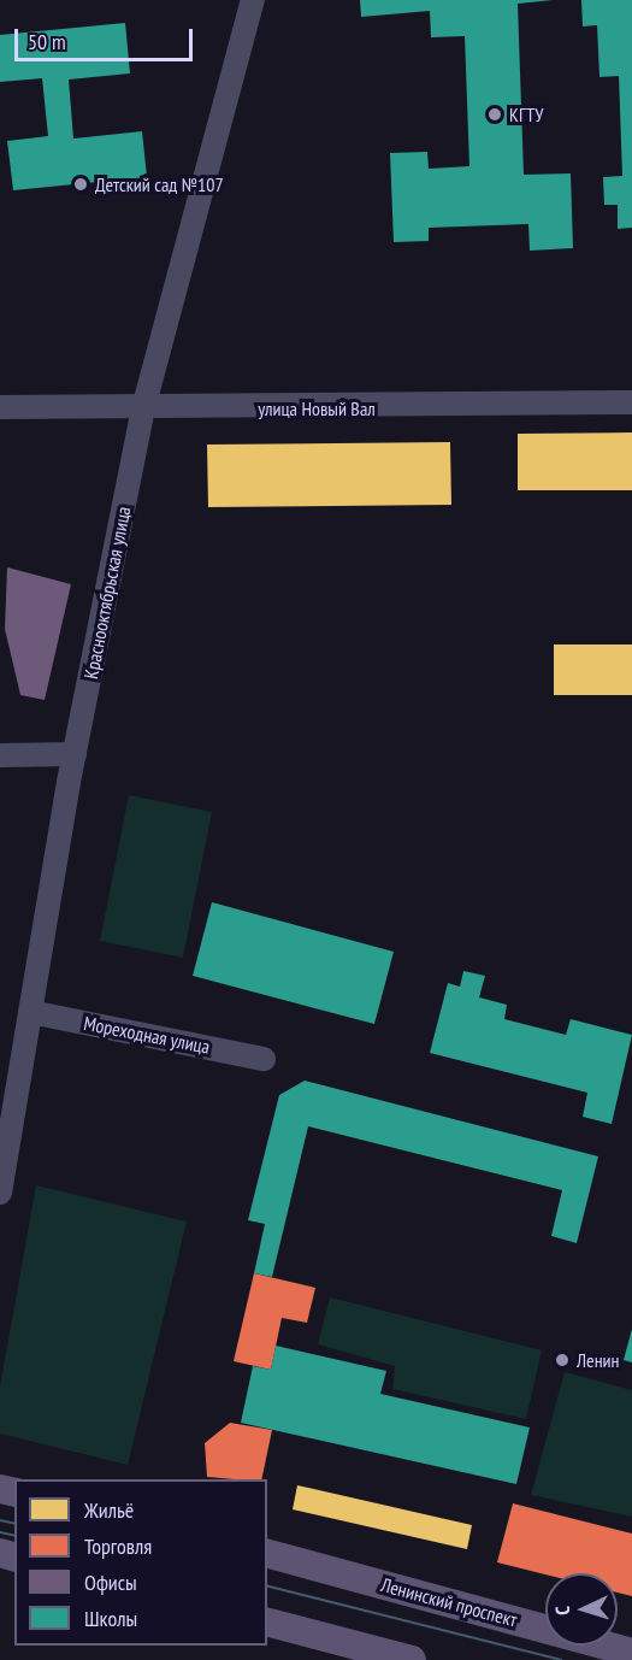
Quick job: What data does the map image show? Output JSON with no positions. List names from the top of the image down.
{
  "streets": {
    "main road": ["Ленинский проспект"],
    "street": ["улица Новый Вал", "Краснооктябрьская улица", "Мореходная улица"]
  },
  "crossings": [
    ["улица Новый Вал", "Краснооктябрьская улица"],
    ["Краснооктябрьская улица", "Мореходная улица"]
  ],
  "places": ["КГТУ", "Детский сад №107", "Ленин"],
  "legend": [
    "Жильё",
    "Торговля",
    "Офисы",
    "Школы"
  ],
  "scale_bar": "50 m",
  "north": "left"
}
